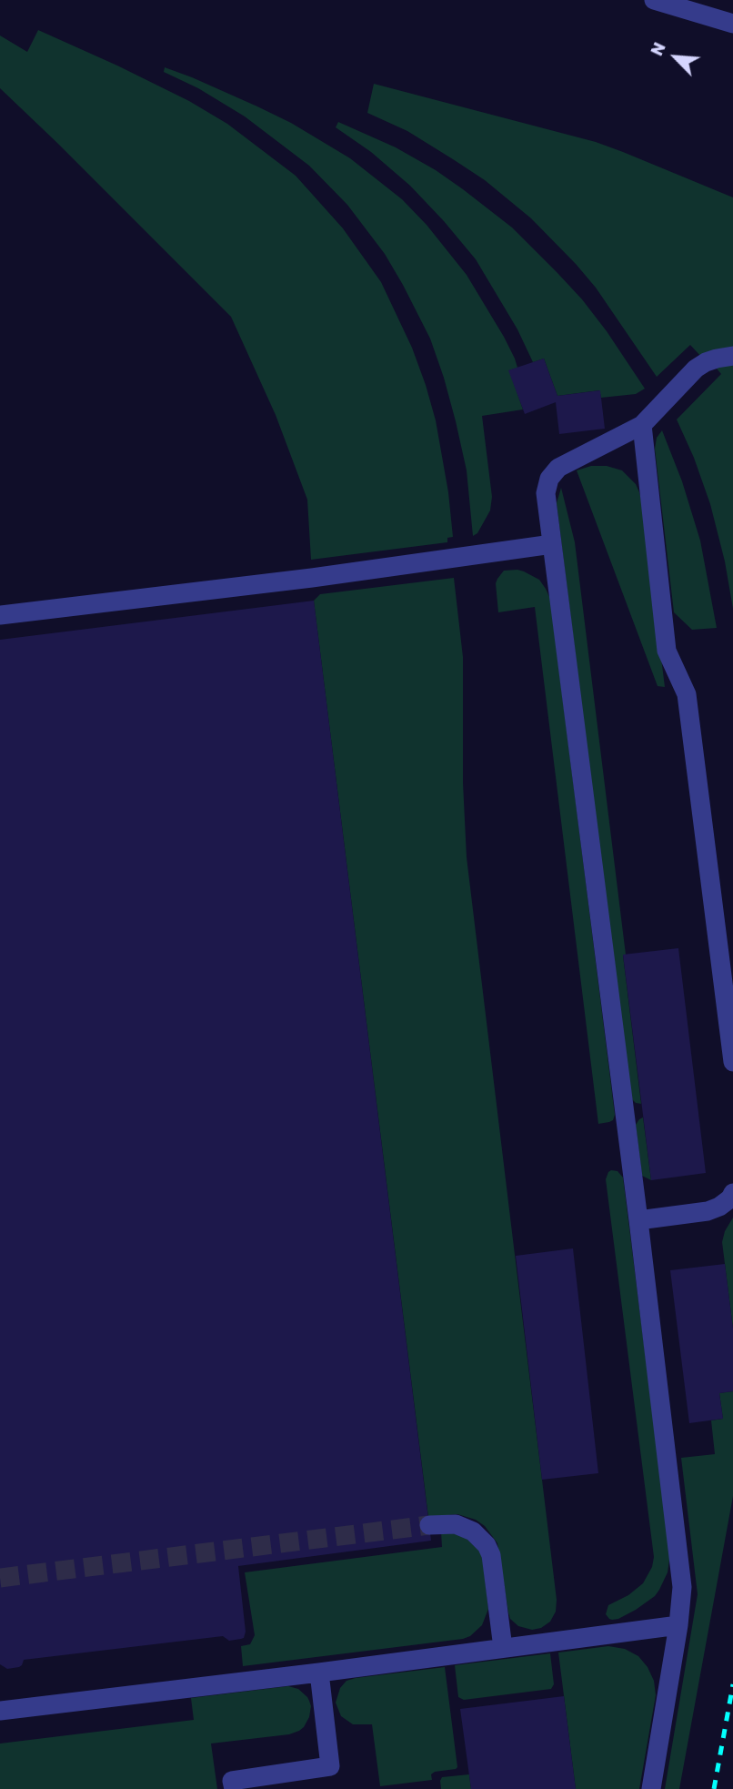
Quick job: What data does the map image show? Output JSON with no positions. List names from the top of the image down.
{
  "north": "top left"
}
